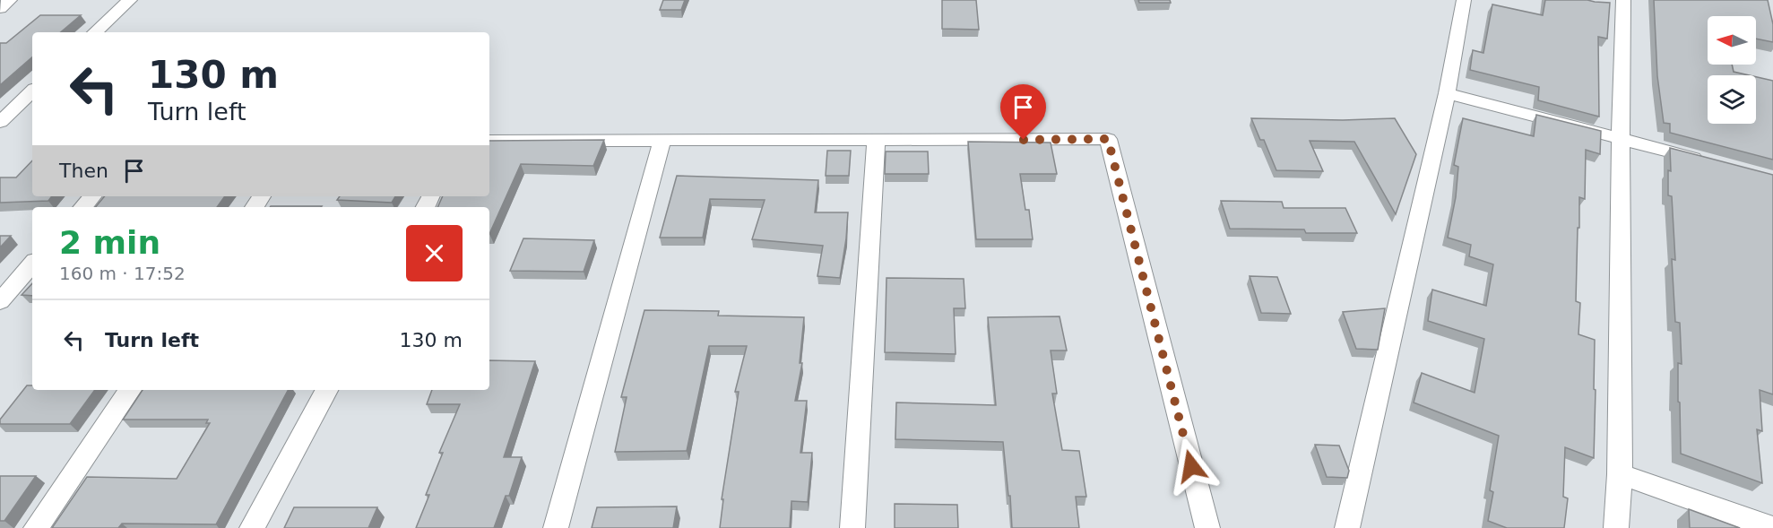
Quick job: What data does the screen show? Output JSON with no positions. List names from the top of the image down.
{
  "north": "left",
  "page": {
    "turn": ["130 m", "Turn left"],
    "then": "Then",
    "heading": ["2 min", "160 m · 17:52"],
    "list": [
      {
        "name": "Turn left",
        "value": "130 m"
      }
    ]
  }
}
